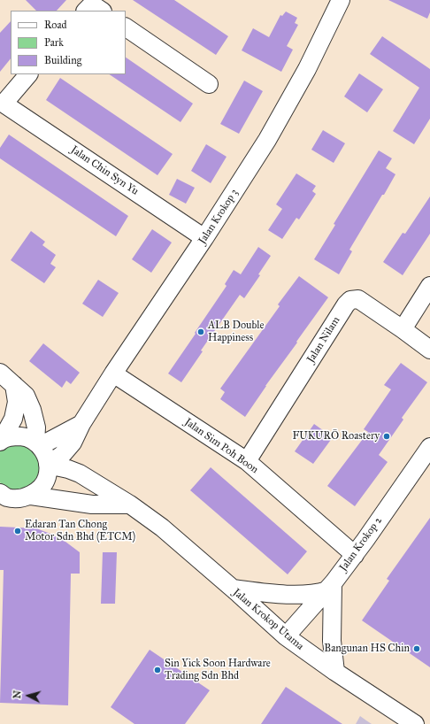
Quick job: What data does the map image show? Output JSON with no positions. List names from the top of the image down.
{
  "streets": {
    "street": [
      "Jalan Chin Syn Yu",
      "Jalan Krokop 3",
      "Jalan Nilam",
      "Jalan Sim Poh Boon",
      "Jalan Krokop 2",
      "Jalan Krokop Utama"
    ]
  },
  "crossings": [
    ["Jalan Chin Syn Yu", "Jalan Krokop 3"],
    ["Jalan Krokop 3", "Jalan Sim Poh Boon"],
    ["Jalan Krokop 3", "Jalan Krokop Utama"],
    ["Jalan Nilam", "Jalan Sim Poh Boon"],
    ["Jalan Sim Poh Boon", "Jalan Krokop 2"],
    ["Jalan Krokop 2", "Jalan Krokop Utama"]
  ],
  "places": [
    "ALB Double Happiness",
    "FUKURŌ Roastery",
    "Edaran Tan Chong Motor Sdn Bhd (ETCM)",
    "Bangunan HS Chin",
    "Sin Yick Soon Hardware Trading Sdn Bhd"
  ],
  "legend": ["Road", "Park", "Building"],
  "north": "left"
}
